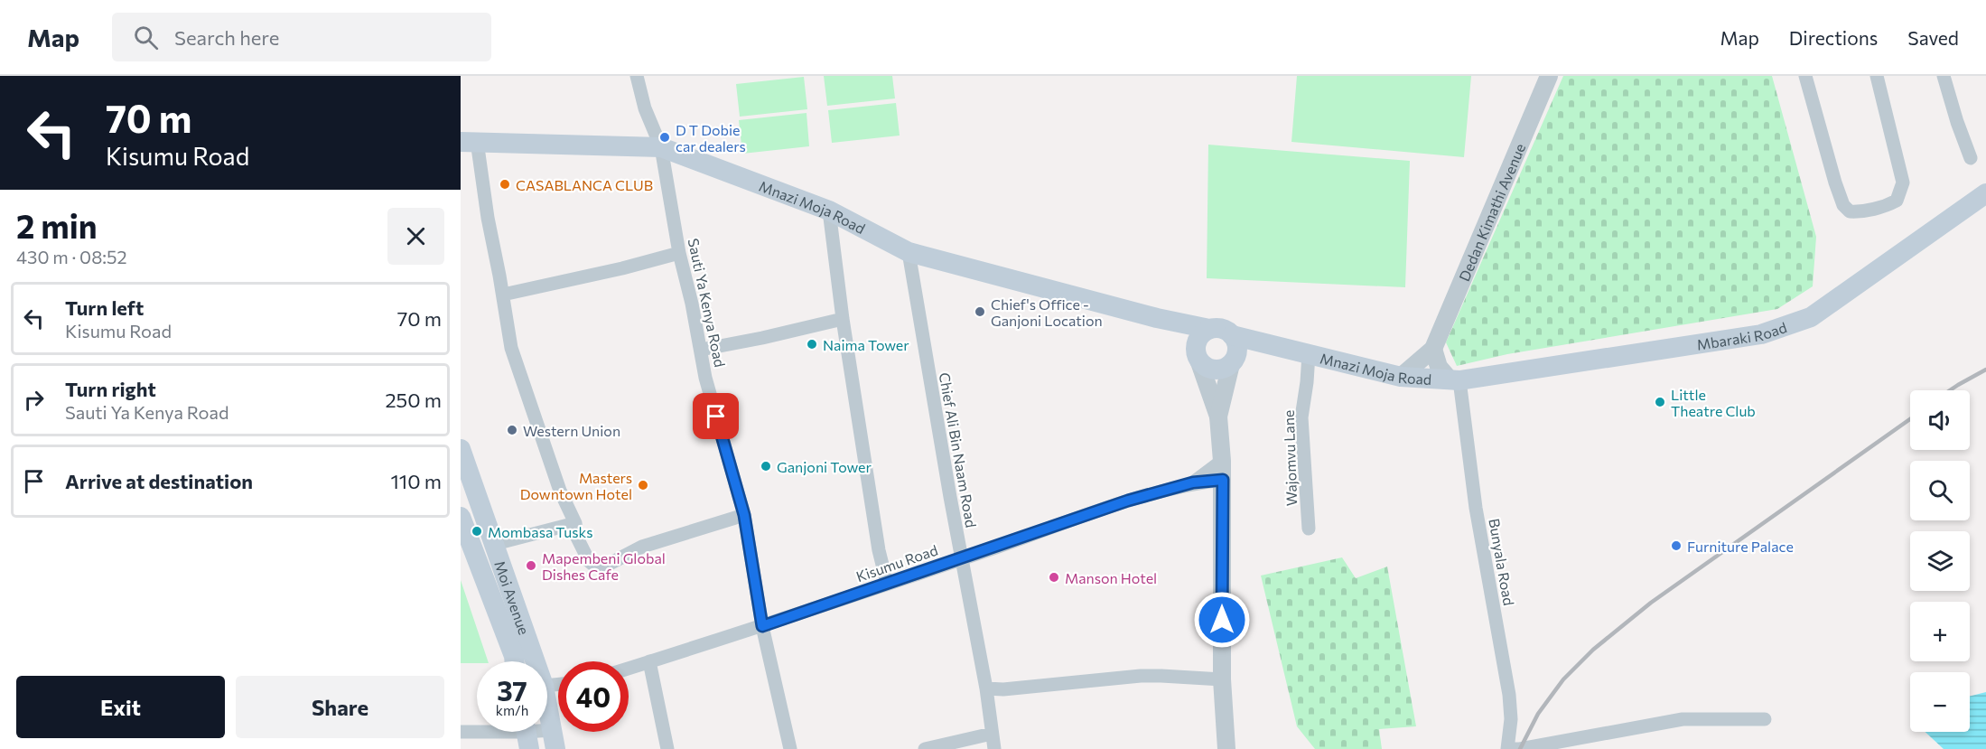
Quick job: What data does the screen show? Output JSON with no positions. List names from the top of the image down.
{
  "streets": {
    "main road": ["Mnazi Moja Road", "Mbaraki Road", "Moi Avenue"],
    "street": [
      "Dedan Kimathi Avenue",
      "Sauti Ya Kenya Road",
      "Chief Ali Bin Naam Road",
      "Wajomvu Lane",
      "Bunyala Road",
      "Kisumu Road"
    ]
  },
  "crossings": [
    ["Mnazi Moja Road", "Dedan Kimathi Avenue"],
    ["Mnazi Moja Road", "Sauti Ya Kenya Road"],
    ["Mnazi Moja Road", "Mbaraki Road"],
    ["Mnazi Moja Road", "Chief Ali Bin Naam Road"],
    ["Mnazi Moja Road", "Wajomvu Lane"],
    ["Mnazi Moja Road", "Bunyala Road"],
    ["Sauti Ya Kenya Road", "Kisumu Road"],
    ["Mbaraki Road", "Bunyala Road"],
    ["Chief Ali Bin Naam Road", "Kisumu Road"]
  ],
  "places": [
    "D T Dobie car dealers",
    "CASABLANCA CLUB",
    "Chief's Office - Ganjoni Location",
    "Naima Tower",
    "Little Theatre Club",
    "Western Union",
    "Ganjoni Tower",
    "Masters Downtown Hotel",
    "Mombasa Tusks",
    "Furniture Palace",
    "Mapembeni Global Dishes Cafe",
    "Manson Hotel"
  ],
  "page": {
    "header": "Map",
    "search": "Search here",
    "nav": ["Map", "Directions", "Saved"],
    "turn": ["70 m", "Kisumu Road"],
    "heading": ["2 min", "430 m · 08:52"],
    "list": [
      {
        "name": "Turn left",
        "note": "Kisumu Road",
        "value": "70 m"
      },
      {
        "name": "Turn right",
        "note": "Sauti Ya Kenya Road",
        "value": "250 m"
      },
      {
        "name": "Arrive at destination",
        "value": "110 m"
      }
    ],
    "map_buttons": ["+", "−"],
    "speed": "37 km/h",
    "limit": "40",
    "buttons": ["Exit", "Share"]
  }
}
